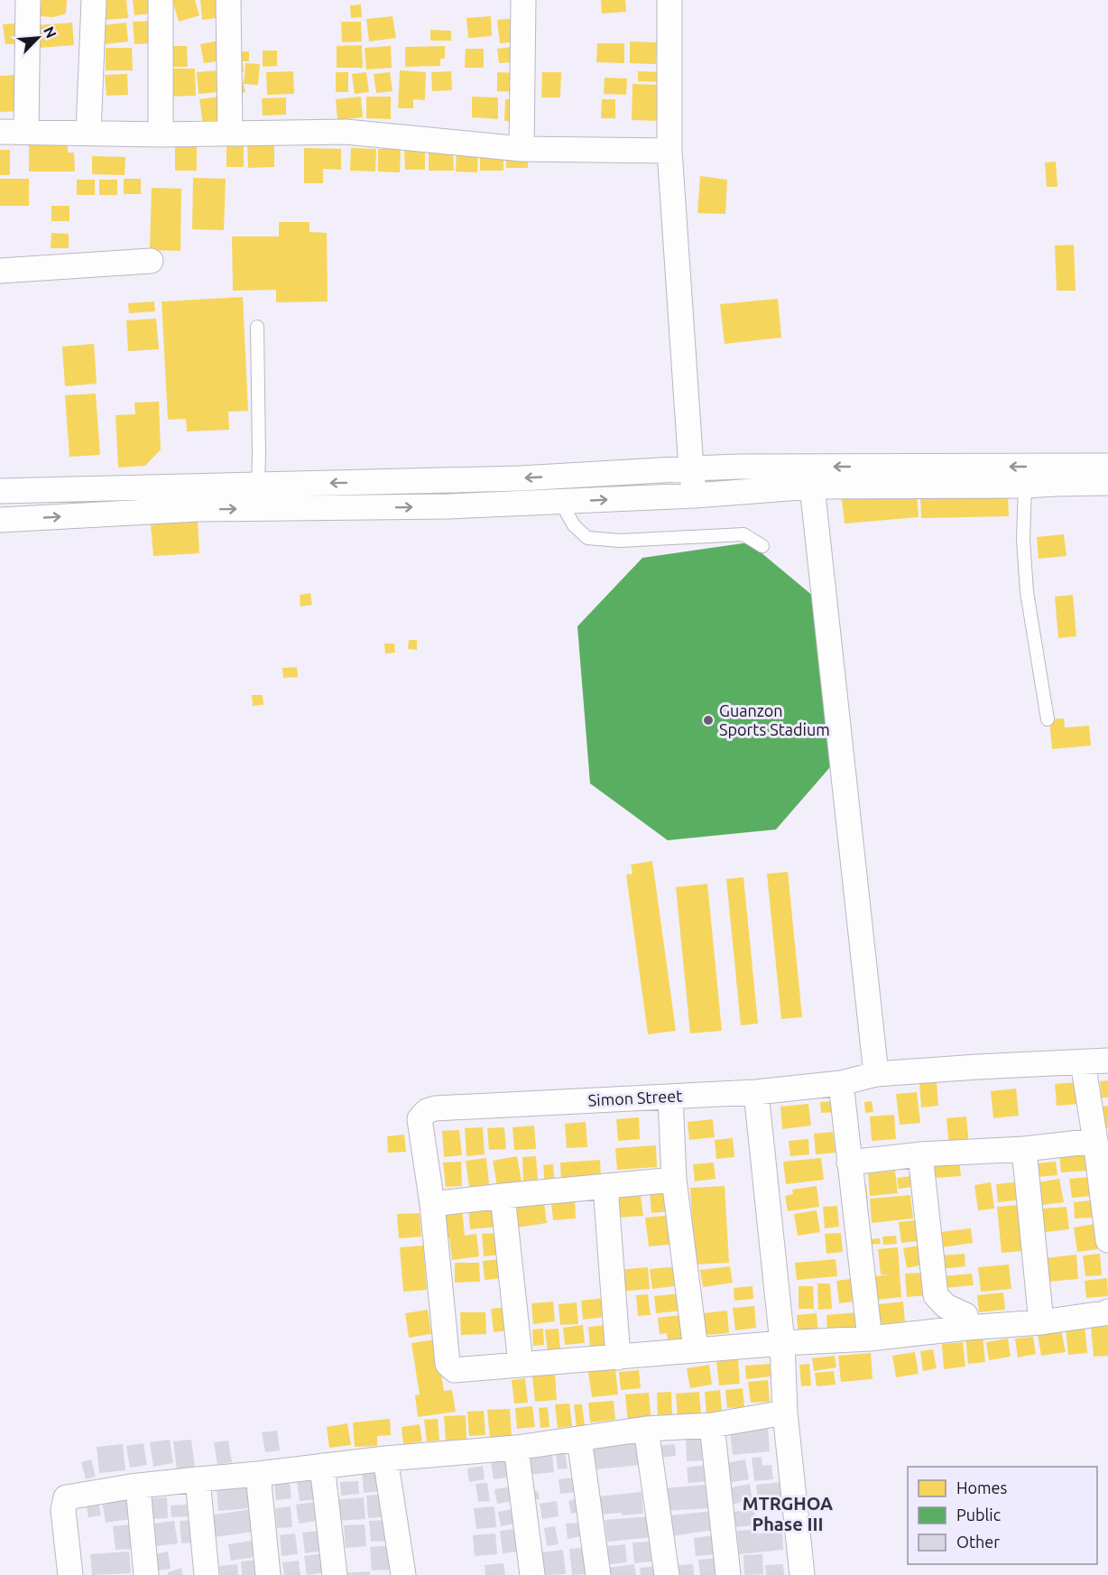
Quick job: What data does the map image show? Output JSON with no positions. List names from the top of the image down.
{
  "streets": {
    "street": ["Simon Street"]
  },
  "districts": ["MTRGHOA Phase III"],
  "places": ["Guanzon Sports Stadium"],
  "legend": ["Homes", "Public", "Other"],
  "north": "top right"
}
